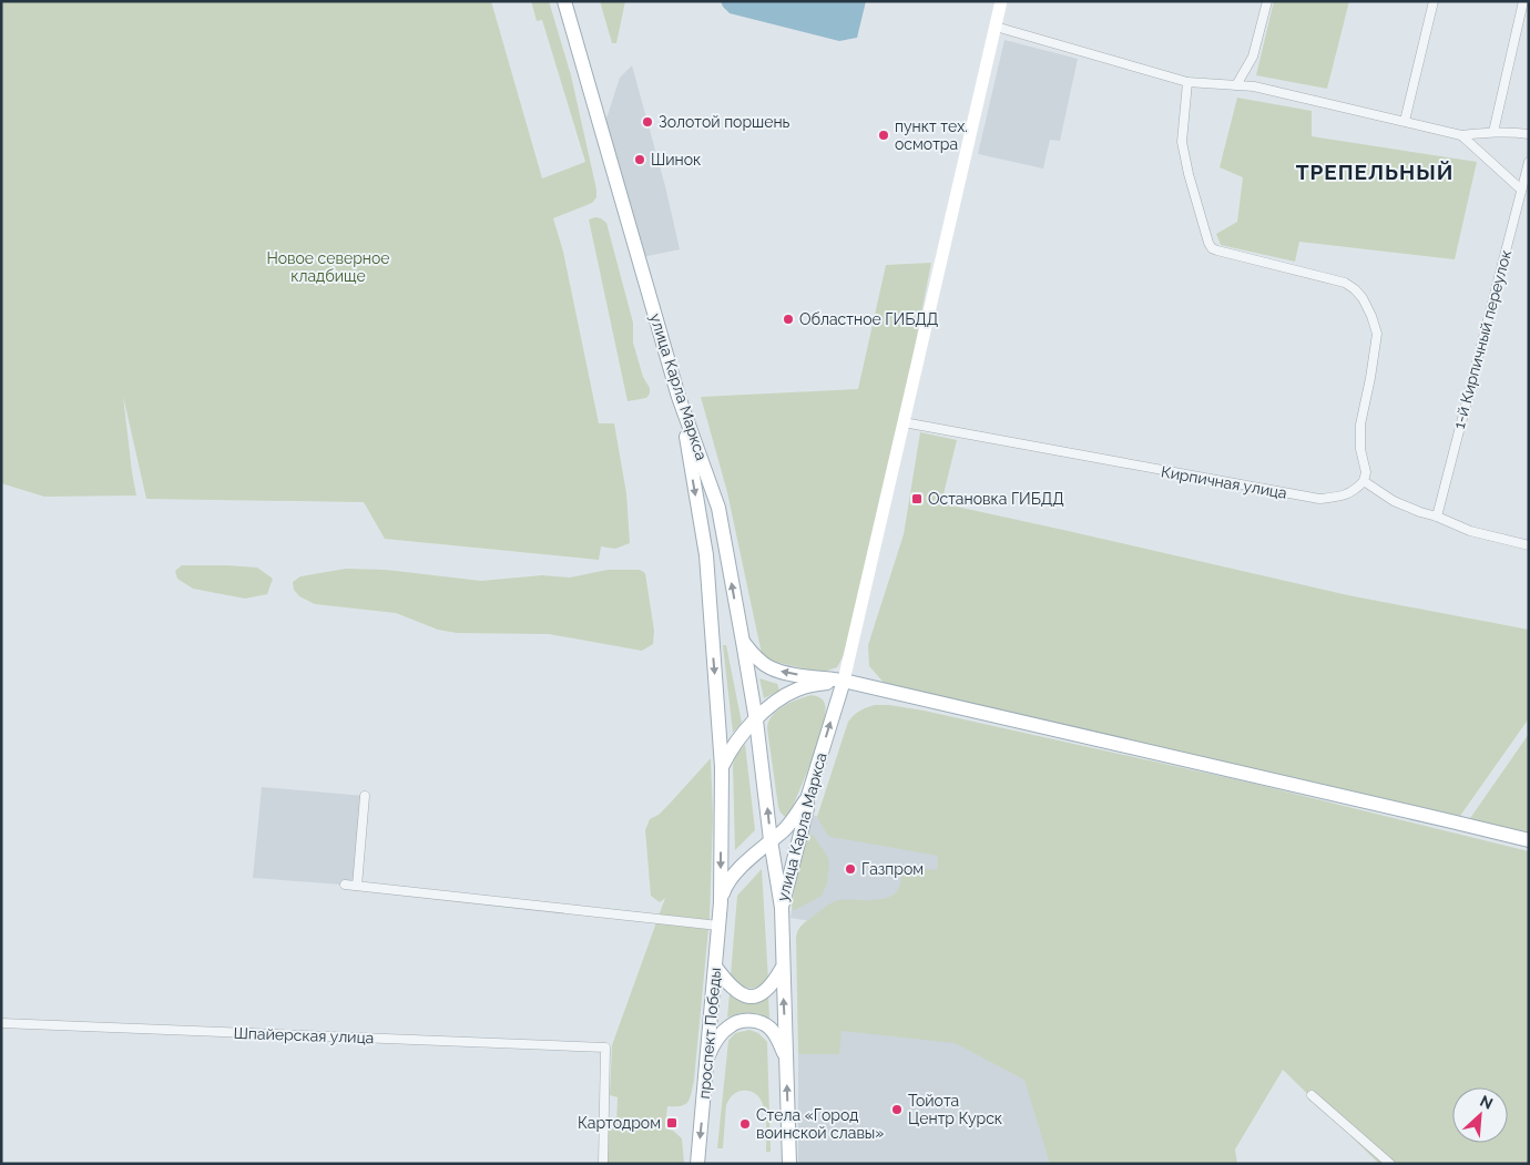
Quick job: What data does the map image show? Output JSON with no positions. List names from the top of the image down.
{
  "streets": {
    "main road": ["улица Карла Маркса", "проспект Победы"],
    "street": ["1-й Кирпичный переулок", "Кирпичная улица", "Шпайерская улица"]
  },
  "crossings": [
    ["улица Карла Маркса", "Кирпичная улица"]
  ],
  "districts": ["ТРЕПЕЛЬНЫЙ"],
  "parks": ["Новое северное кладбище"],
  "places": {
    "other": [
      "Золотой поршень",
      "пункт тех. осмотра",
      "Шинок",
      "Областное ГИБДД",
      "Газпром",
      "Тойота Центр Курск",
      "Стела «Город воинской славы»"
    ],
    "transit": ["Остановка ГИБДД", "Картодром"]
  },
  "north": "top right"
}
